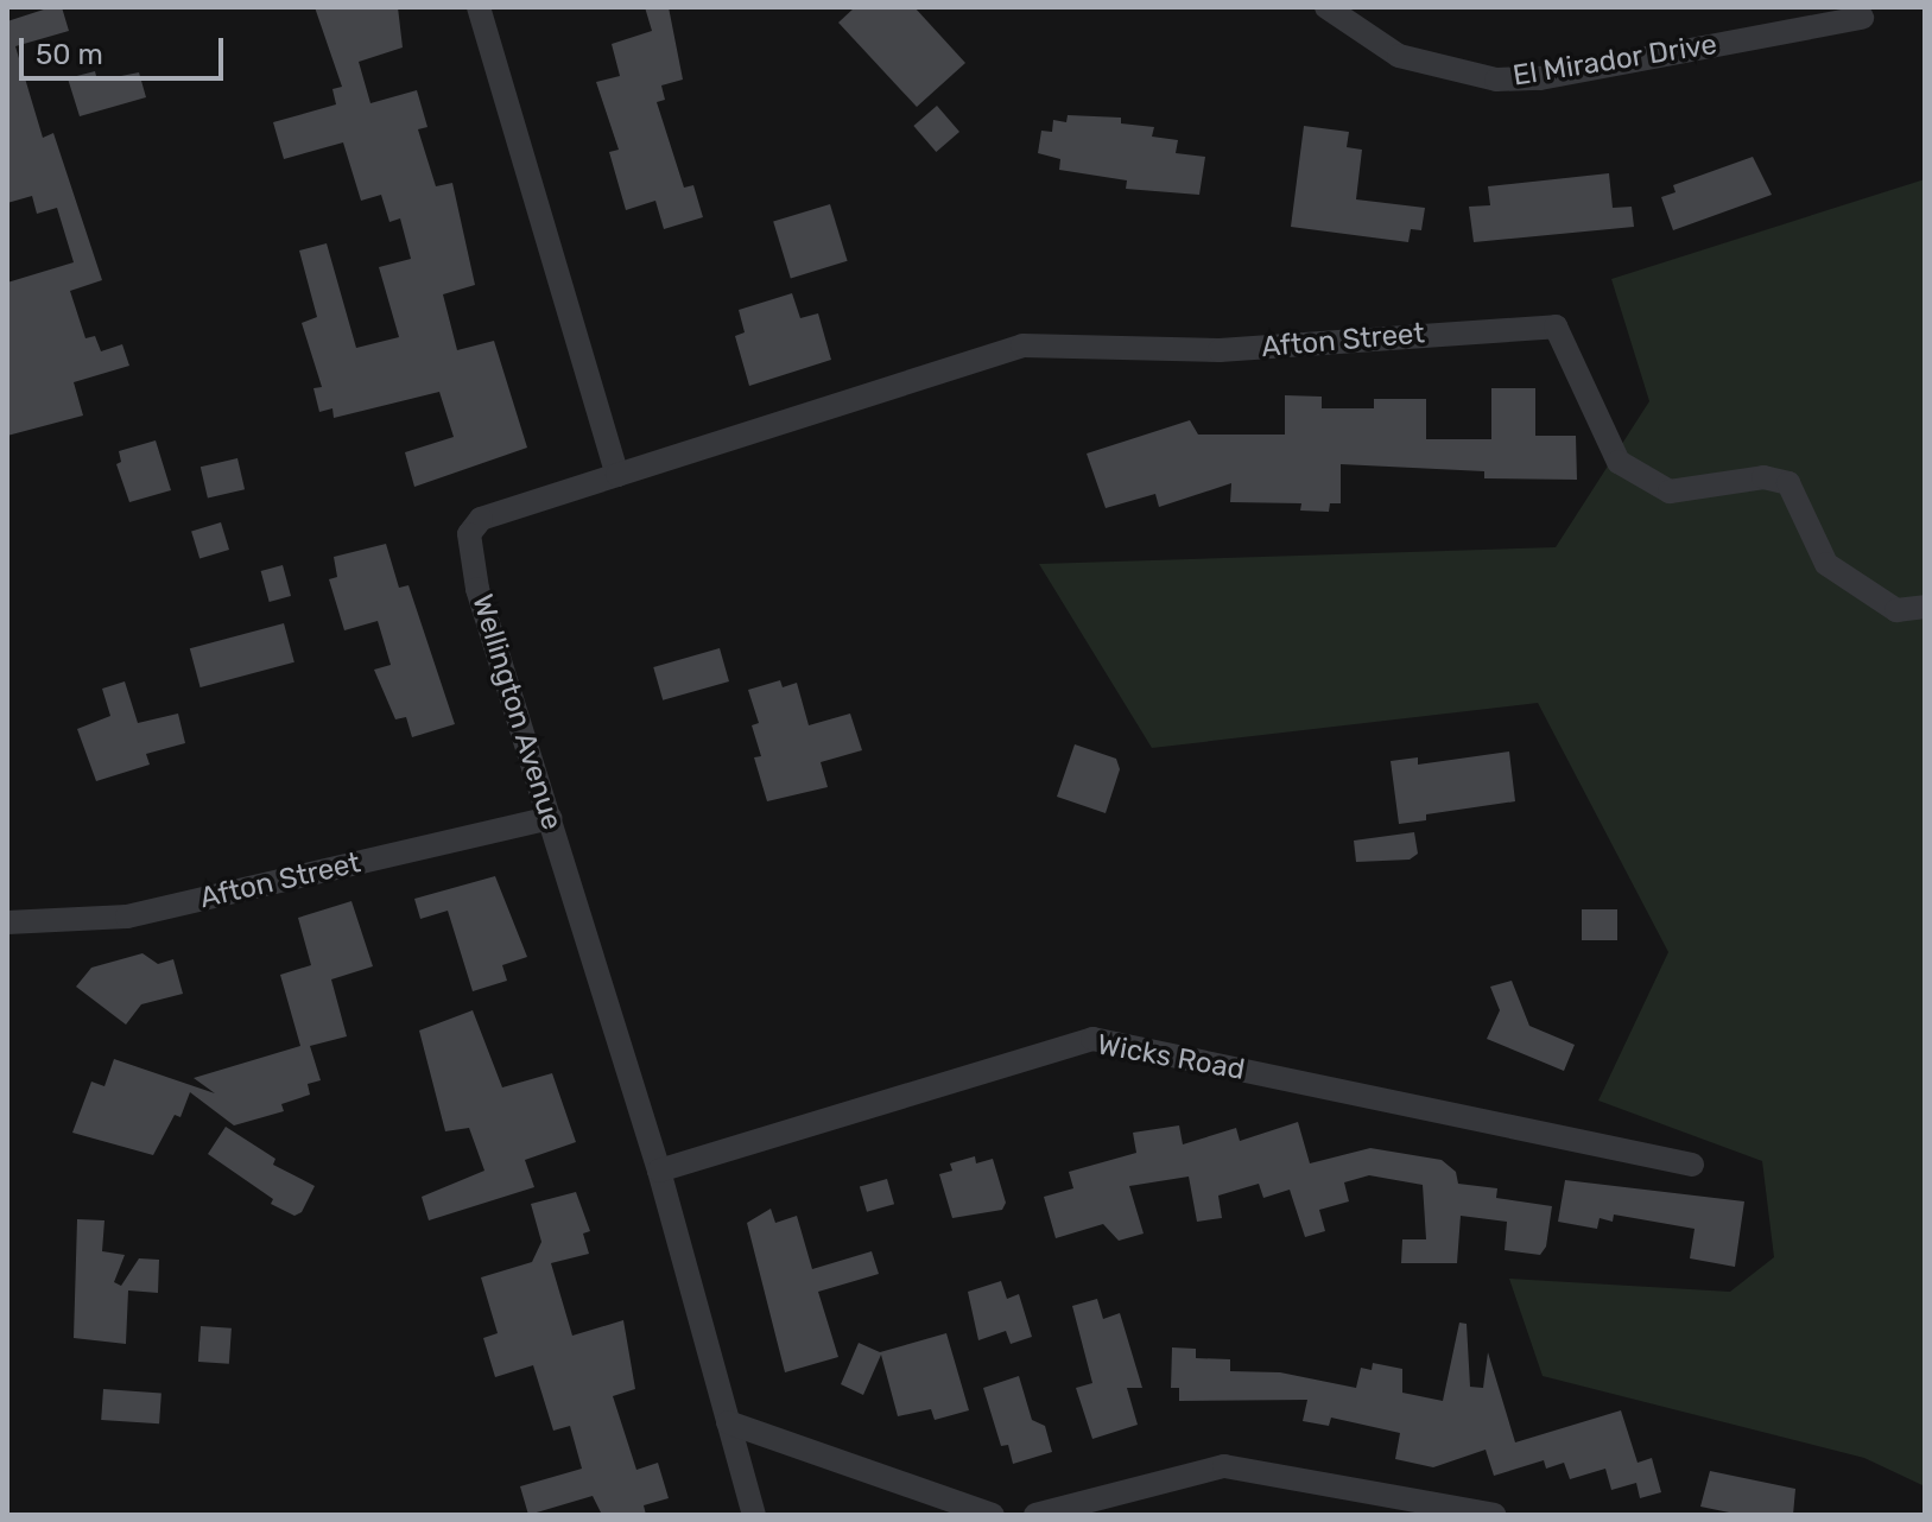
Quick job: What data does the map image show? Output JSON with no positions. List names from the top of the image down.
{
  "streets": {
    "street": [
      "El Mirador Drive",
      "Afton Street",
      "Wellington Avenue",
      "Wicks Road"
    ]
  },
  "crossings": [
    ["Afton Street", "Wellington Avenue"],
    ["Wellington Avenue", "Wicks Road"]
  ],
  "scale_bar": "50 m"
}
